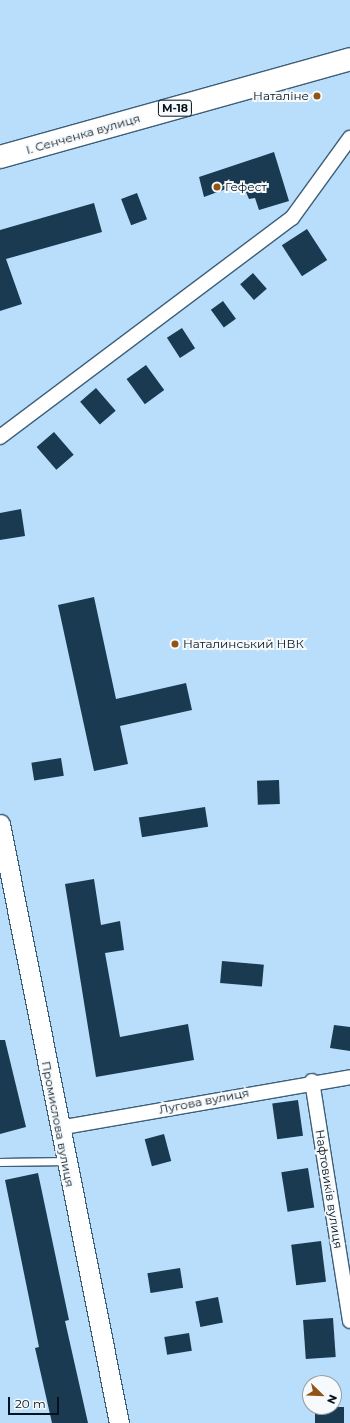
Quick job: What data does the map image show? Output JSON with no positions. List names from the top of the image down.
{
  "streets": {
    "highway": ["М-18", "І. Сенченка вулиця"],
    "street": ["Лугова вулиця", "Промислова вулиця", "Нафтовиків вулиця"]
  },
  "crossings": [
    ["Лугова вулиця", "Промислова вулиця"],
    ["Лугова вулиця", "Нафтовиків вулиця"]
  ],
  "places": ["Наталіне", "Гефест", "Наталинський НВК"],
  "scale_bar": "20 m",
  "north": "bottom right"
}
